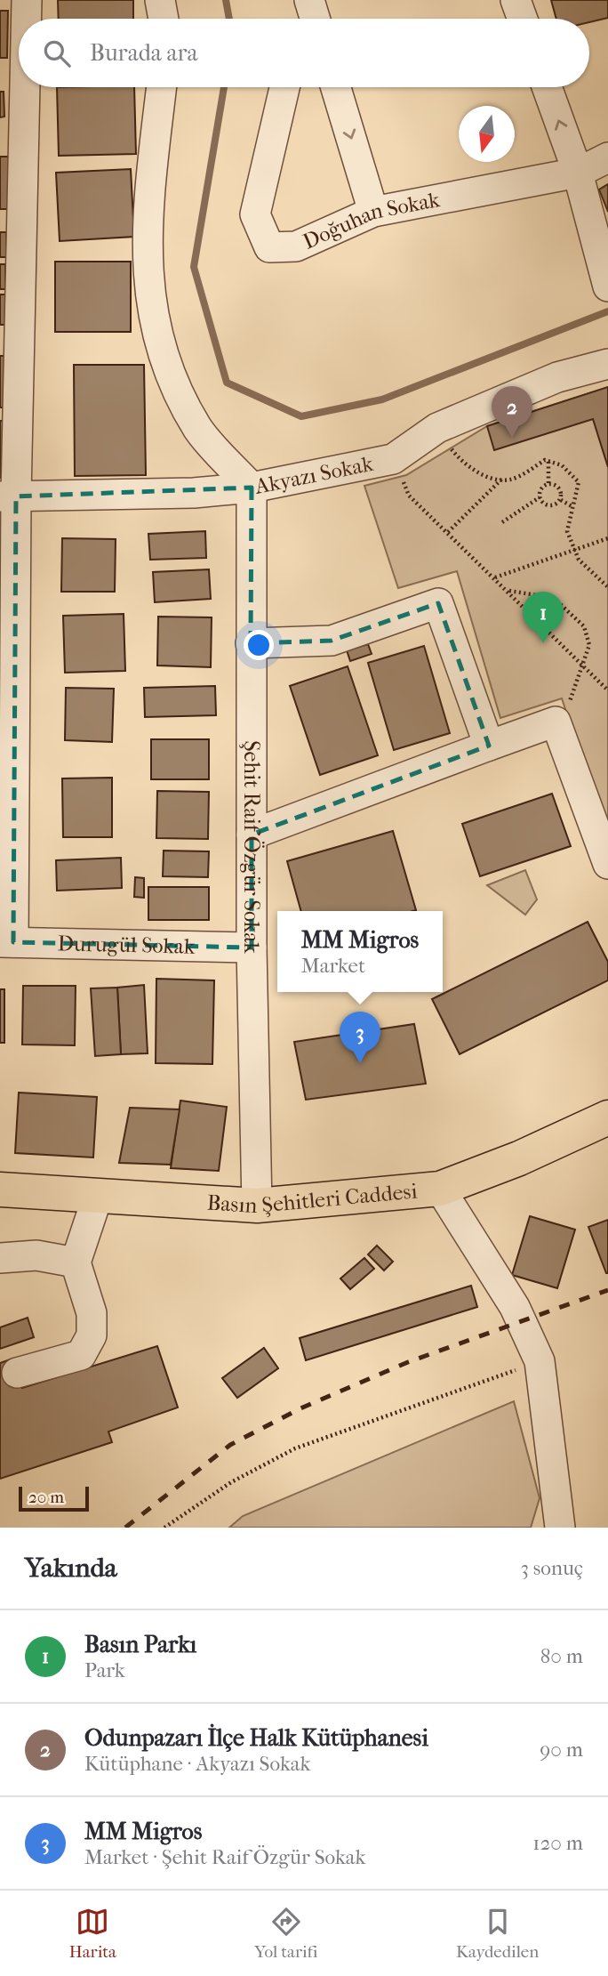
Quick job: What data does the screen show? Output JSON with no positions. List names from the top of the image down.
{
  "streets": {
    "main road": ["Basın Şehitleri Caddesi"],
    "street": [
      "Doğuhan Sokak",
      "Akyazı Sokak",
      "Şehit Raif Özgür Sokak",
      "Durugül Sokak"
    ]
  },
  "crossings": [
    ["Akyazı Sokak", "Şehit Raif Özgür Sokak"],
    ["Şehit Raif Özgür Sokak", "Durugül Sokak"],
    ["Şehit Raif Özgür Sokak", "Basın Şehitleri Caddesi"]
  ],
  "scale_bar": "20 m",
  "north": "bottom",
  "page": {
    "search": "Burada ara",
    "pins": ["2", "1", "3"],
    "popup": ["MM Migros", "Market"],
    "scale": "20 m",
    "heading": ["Yakında", "3 sonuç"],
    "list": [
      {
        "mark": "1",
        "name": "Basın Parkı",
        "note": "Park",
        "value": "80 m"
      },
      {
        "mark": "2",
        "name": "Odunpazarı İlçe Halk Kütüphanesi",
        "note": "Kütüphane · Akyazı Sokak",
        "value": "90 m"
      },
      {
        "mark": "3",
        "name": "MM Migros",
        "note": "Market · Şehit Raif Özgür Sokak",
        "value": "120 m"
      }
    ],
    "nav": ["Harita", "Yol tarifi", "Kaydedilen"]
  }
}
